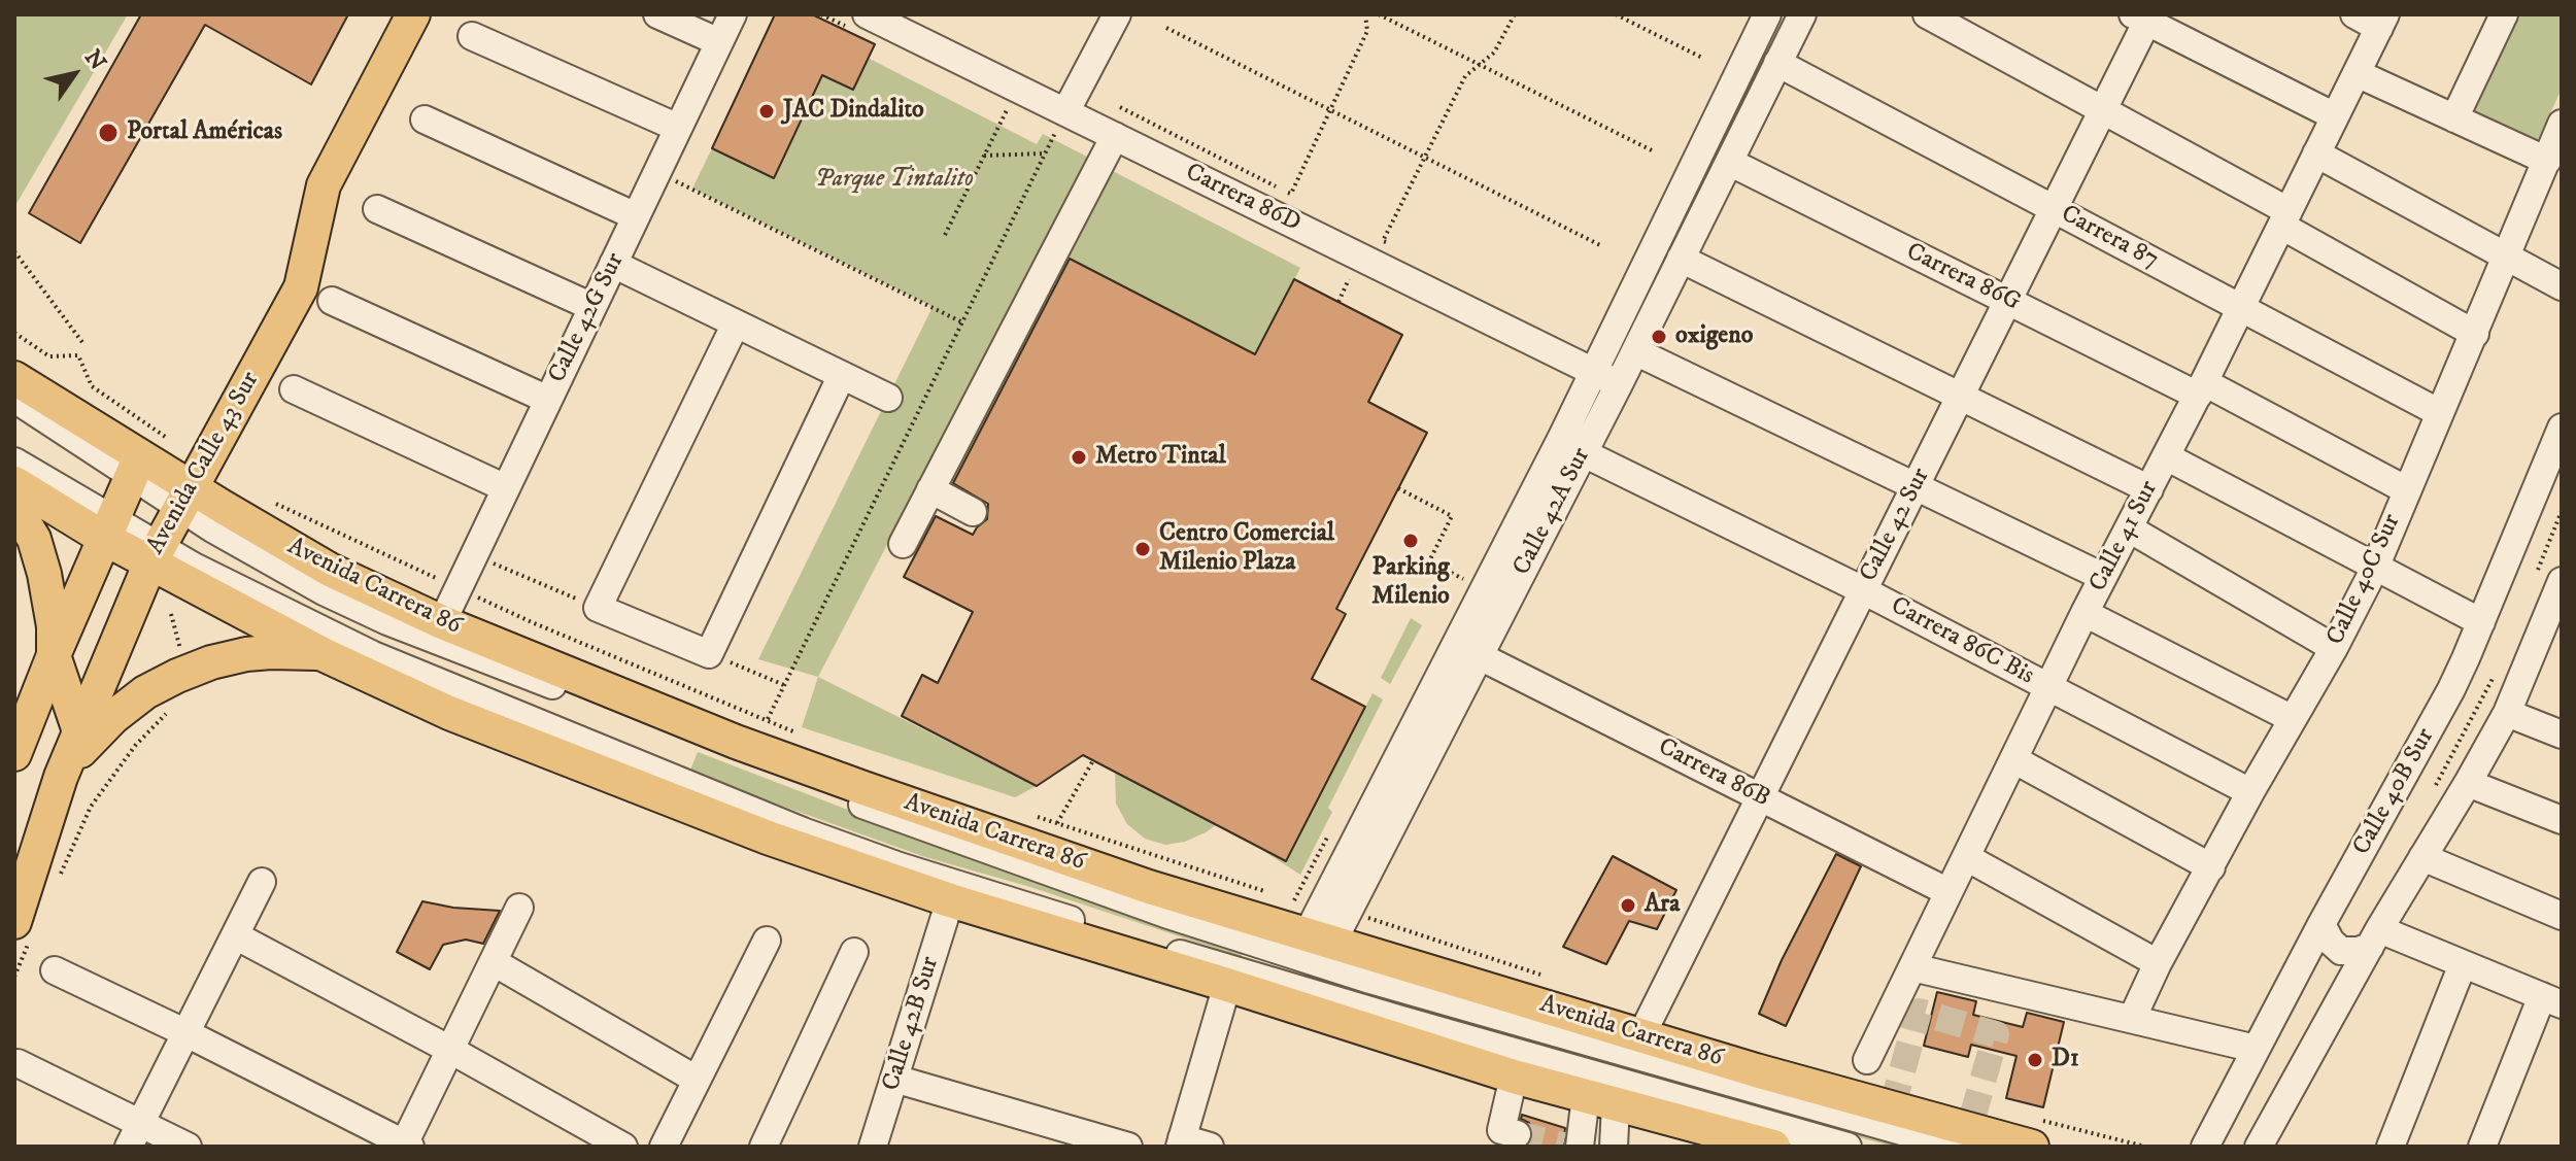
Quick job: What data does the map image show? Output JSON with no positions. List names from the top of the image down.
{
  "streets": {
    "main road": ["Avenida Calle 43 Sur", "Avenida Carrera 86"],
    "street": [
      "Carrera 86D",
      "Carrera 87",
      "Carrera 86G",
      "Calle 42G Sur",
      "Calle 42A Sur",
      "Calle 42 Sur",
      "Calle 41 Sur",
      "Calle 40C Sur",
      "Carrera 86C Bis",
      "Carrera 86B",
      "Calle 40B Sur",
      "Calle 42B Sur"
    ]
  },
  "crossings": [
    ["Carrera 86D", "Calle 42A Sur"],
    ["Carrera 87", "Calle 42A Sur"],
    ["Carrera 87", "Calle 42 Sur"],
    ["Carrera 87", "Calle 41 Sur"],
    ["Carrera 87", "Calle 40C Sur"],
    ["Carrera 86G", "Calle 42A Sur"],
    ["Carrera 86G", "Calle 42 Sur"],
    ["Carrera 86G", "Calle 41 Sur"],
    ["Carrera 86G", "Calle 40C Sur"],
    ["Calle 42G Sur", "Avenida Carrera 86"],
    ["Avenida Calle 43 Sur", "Avenida Carrera 86"],
    ["Calle 42A Sur", "Avenida Carrera 86"],
    ["Calle 42A Sur", "Carrera 86C Bis"],
    ["Calle 42A Sur", "Carrera 86B"],
    ["Calle 42 Sur", "Avenida Carrera 86"],
    ["Calle 42 Sur", "Carrera 86C Bis"],
    ["Calle 42 Sur", "Carrera 86B"],
    ["Calle 41 Sur", "Carrera 86C Bis"],
    ["Calle 41 Sur", "Carrera 86B"],
    ["Calle 40C Sur", "Carrera 86C Bis"]
  ],
  "parks": ["Parque Tintalito"],
  "places": [
    "JAC Dindalito",
    "Portal Américas",
    "oxigeno",
    "Metro Tintal",
    "Parking Milenio",
    "Centro Comercial Milenio Plaza",
    "Ara",
    "D1"
  ],
  "north": "top right"
}
